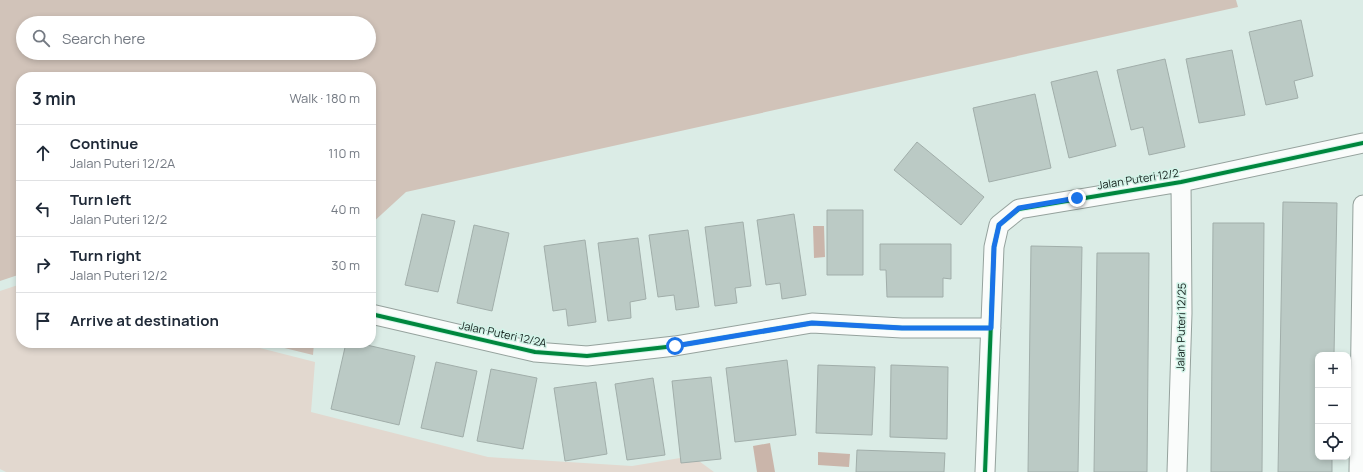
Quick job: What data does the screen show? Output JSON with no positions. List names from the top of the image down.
{
  "streets": {
    "street": ["Jalan Puteri 12/2", "Jalan Puteri 12/25", "Jalan Puteri 12/2A"]
  },
  "crossings": [
    ["Jalan Puteri 12/2", "Jalan Puteri 12/25"],
    ["Jalan Puteri 12/2", "Jalan Puteri 12/2A"]
  ],
  "page": {
    "search": "Search here",
    "heading": ["3 min", "Walk · 180 m"],
    "list": [
      ["Continue", "Jalan Puteri 12/2A", "110 m"],
      ["Turn left", "Jalan Puteri 12/2", "40 m"],
      ["Turn right", "Jalan Puteri 12/2", "30 m"],
      "Arrive at destination"
    ],
    "map_buttons": ["+", "−"]
  }
}
